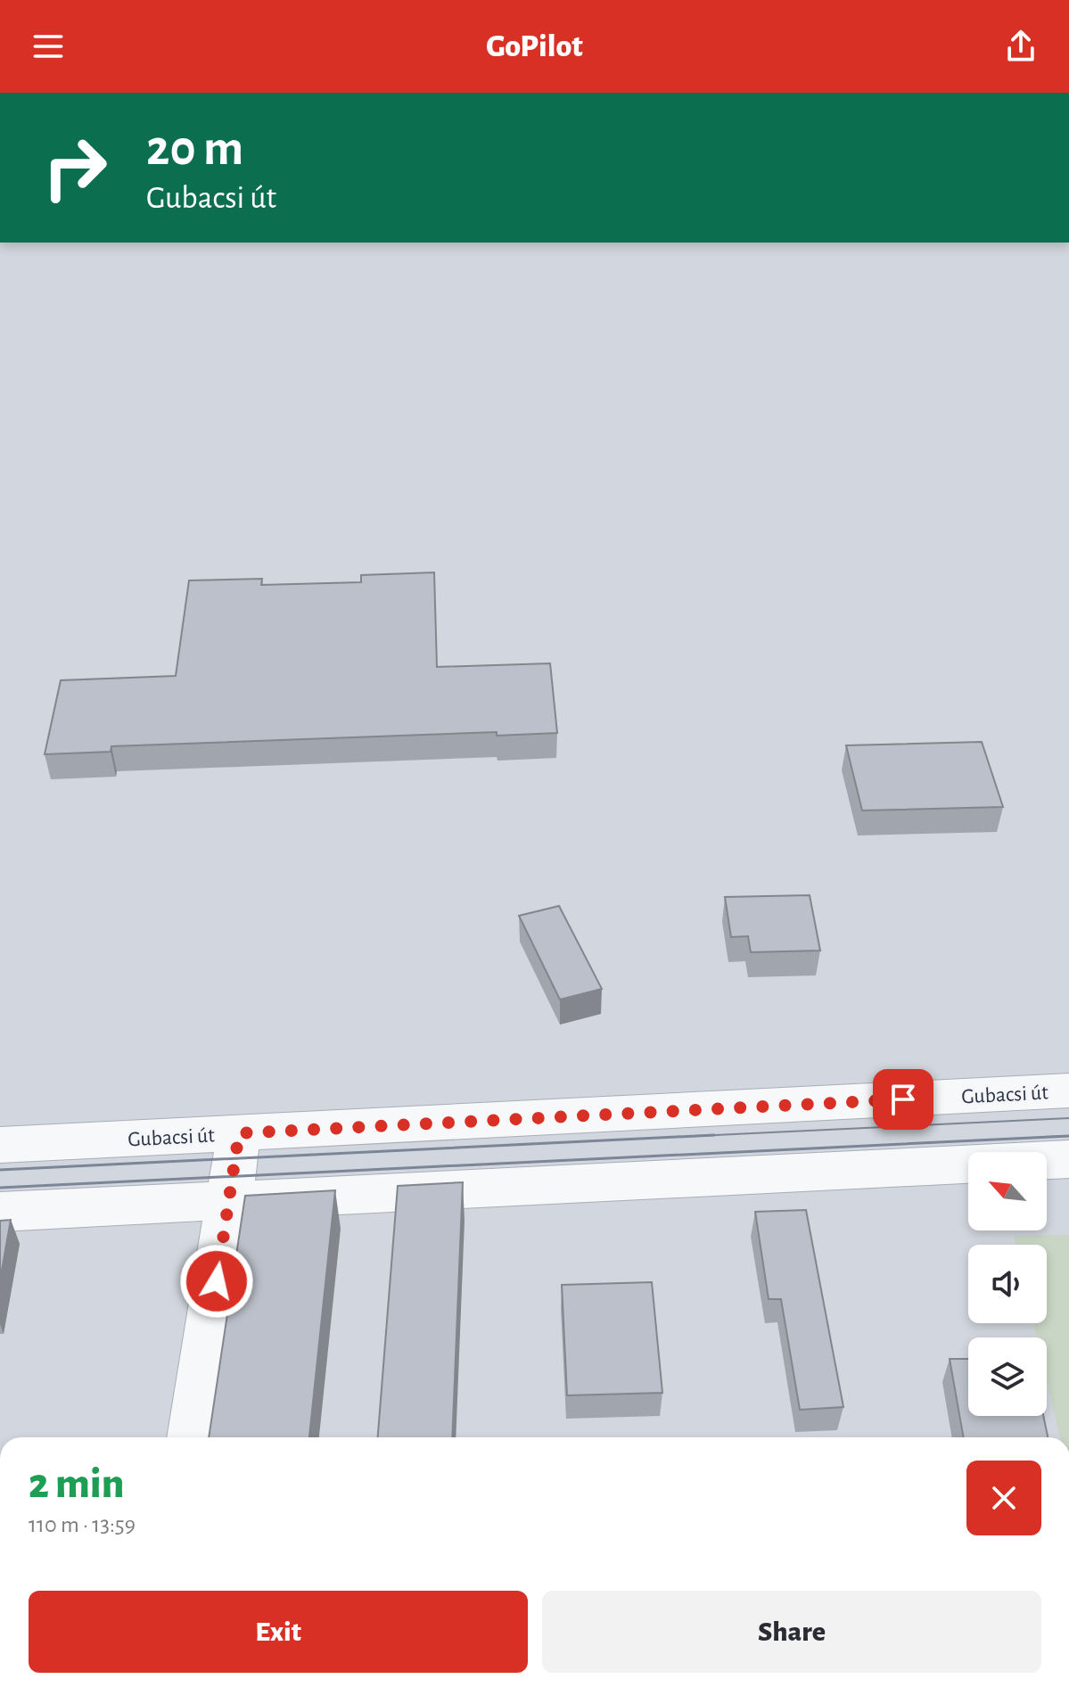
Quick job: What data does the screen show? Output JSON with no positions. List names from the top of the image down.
{
  "streets": {
    "street": ["Gubacsi út"]
  },
  "north": "top left",
  "page": {
    "header": "GoPilot",
    "turn": ["20 m", "Gubacsi út"],
    "heading": ["2 min", "110 m · 13:59"],
    "buttons": ["Exit", "Share"]
  }
}
